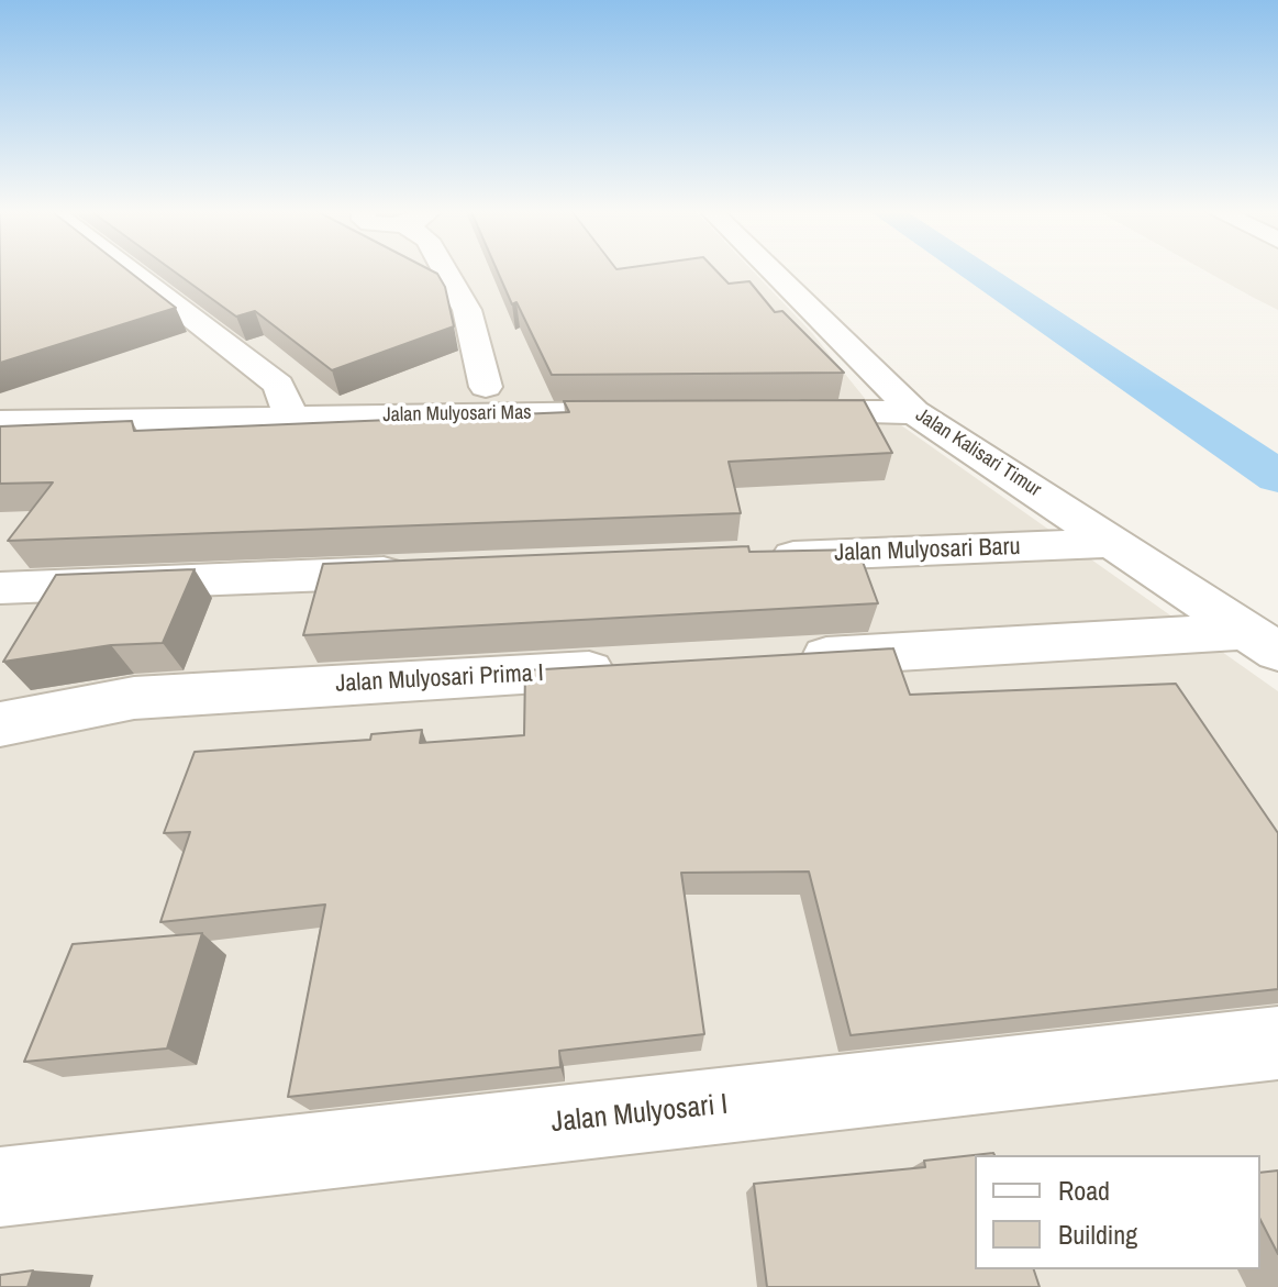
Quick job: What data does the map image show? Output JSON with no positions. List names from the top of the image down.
{
  "streets": {
    "street": [
      "Jalan Mulyosari Mas",
      "Jalan Kalisari Timur",
      "Jalan Mulyosari Baru",
      "Jalan Mulyosari Prima I",
      "Jalan Mulyosari I"
    ]
  },
  "crossings": [
    ["Jalan Kalisari Timur", "Jalan Mulyosari Baru"]
  ],
  "legend": ["Road", "Building"]
}
